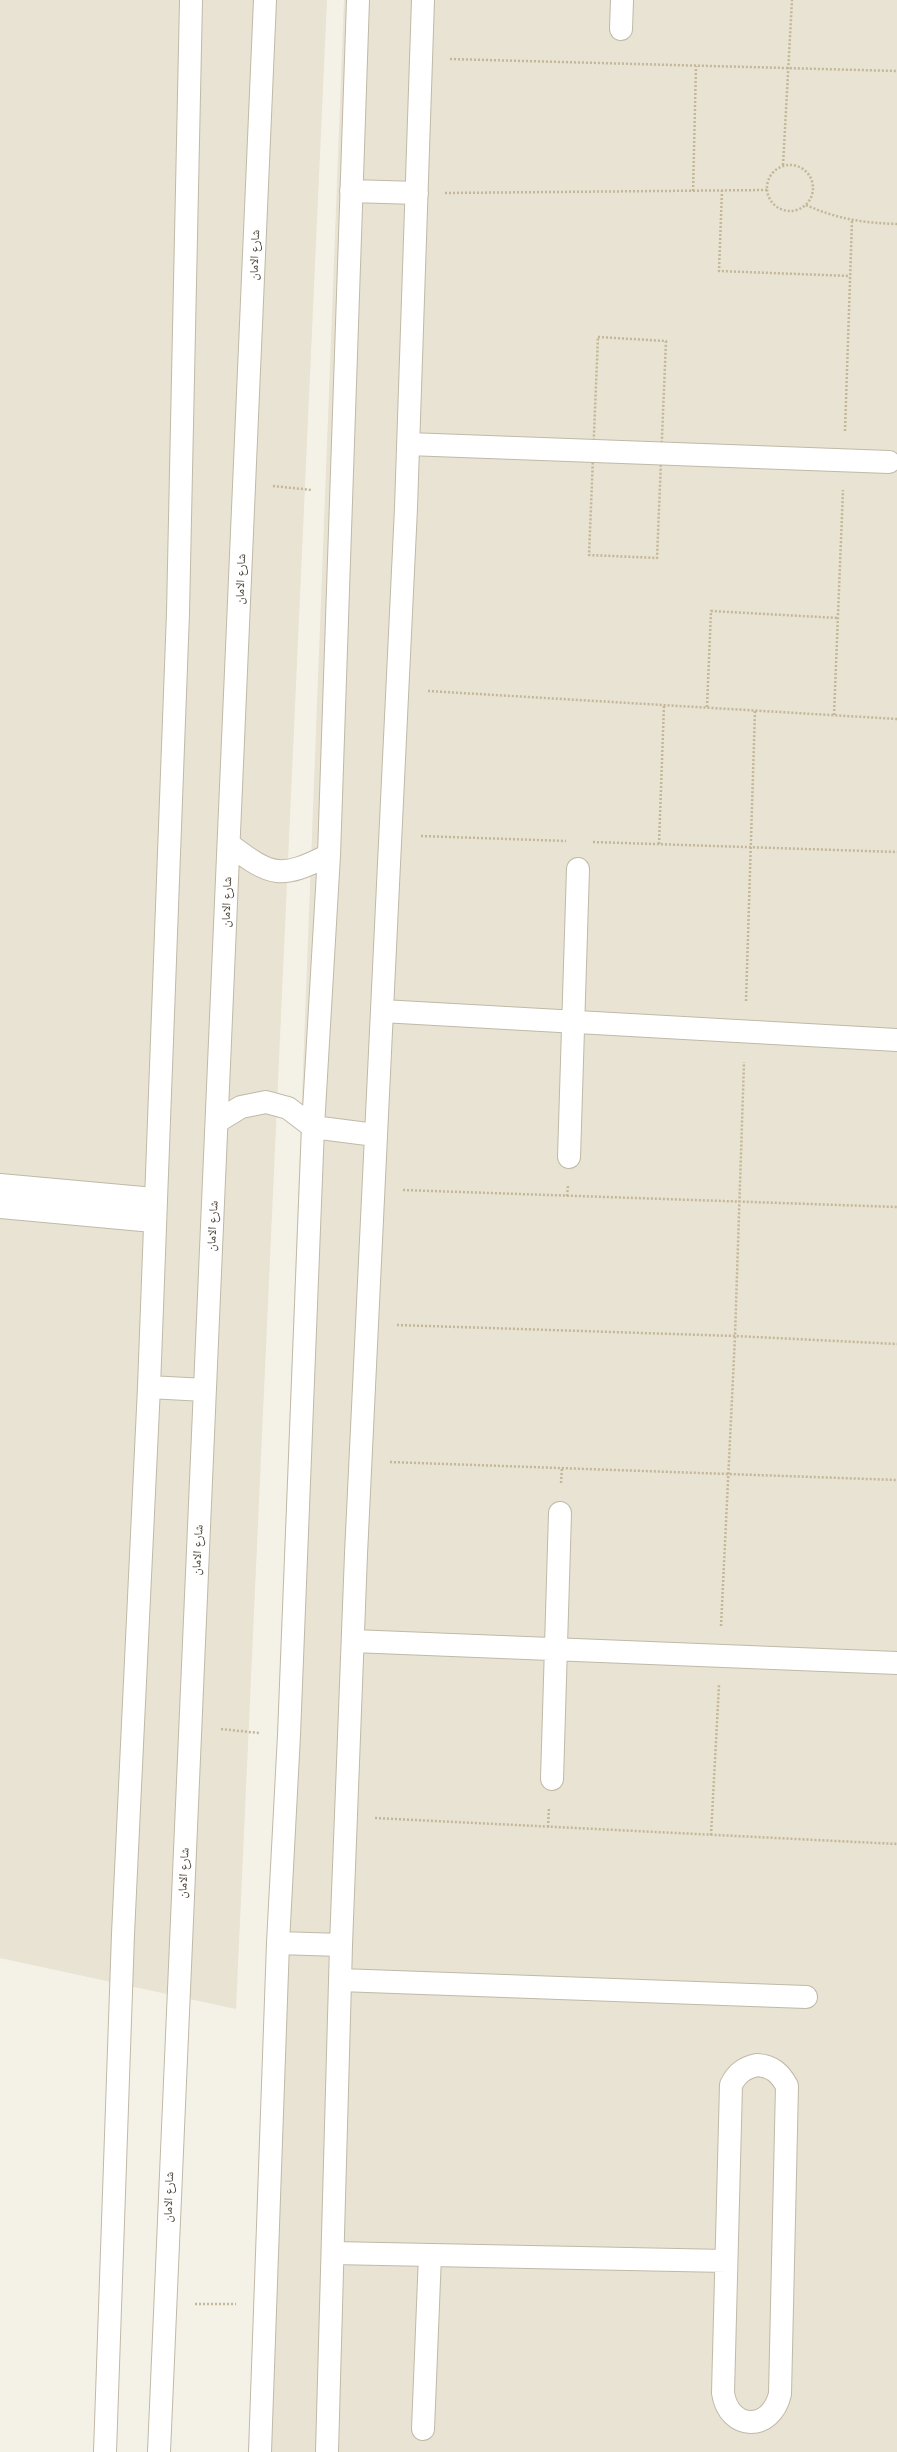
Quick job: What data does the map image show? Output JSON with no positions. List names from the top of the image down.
{
  "streets": {
    "street": ["شارع الامان"]
  }
}
